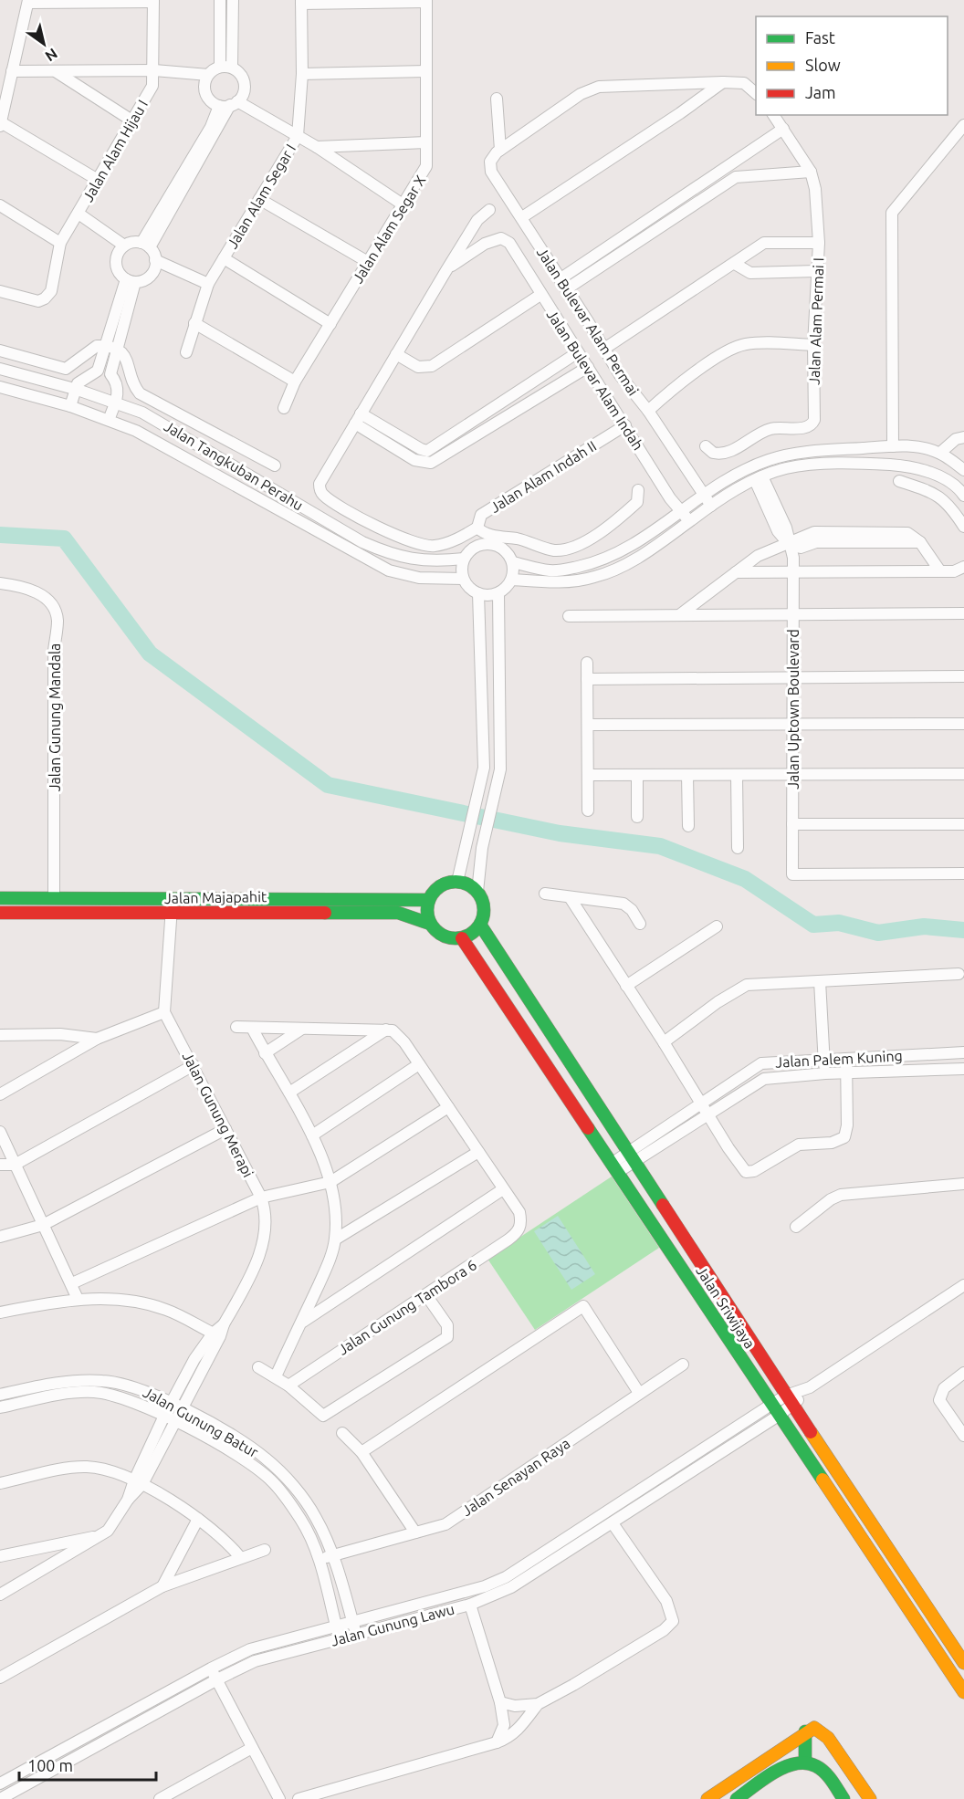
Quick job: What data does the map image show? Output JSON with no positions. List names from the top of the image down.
{
  "streets": {
    "street": [
      "Jalan Alam Hijau I",
      "Jalan Alam Segar I",
      "Jalan Alam Segar X",
      "Jalan Bulevar Alam Permai",
      "Jalan Alam Permai I",
      "Jalan Bulevar Alam Indah",
      "Jalan Tangkuban Perahu",
      "Jalan Alam Indah II",
      "Jalan Uptown Boulevard",
      "Jalan Gunung Mandala",
      "Jalan Majapahit",
      "Jalan Palem Kuning",
      "Jalan Gunung Merapi",
      "Jalan Gunung Tambora 6",
      "Jalan Sriwijaya",
      "Jalan Gunung Batur",
      "Jalan Senayan Raya",
      "Jalan Gunung Lawu"
    ]
  },
  "crossings": [
    ["Jalan Bulevar Alam Indah", "Jalan Alam Indah II"],
    ["Jalan Gunung Mandala", "Jalan Majapahit"],
    ["Jalan Majapahit", "Jalan Sriwijaya"],
    ["Jalan Gunung Merapi", "Jalan Gunung Batur"],
    ["Jalan Sriwijaya", "Jalan Gunung Lawu"],
    ["Jalan Gunung Batur", "Jalan Senayan Raya"],
    ["Jalan Gunung Batur", "Jalan Gunung Lawu"]
  ],
  "legend": ["Fast", "Slow", "Jam"],
  "scale_bar": "100 m",
  "north": "bottom right"
}
